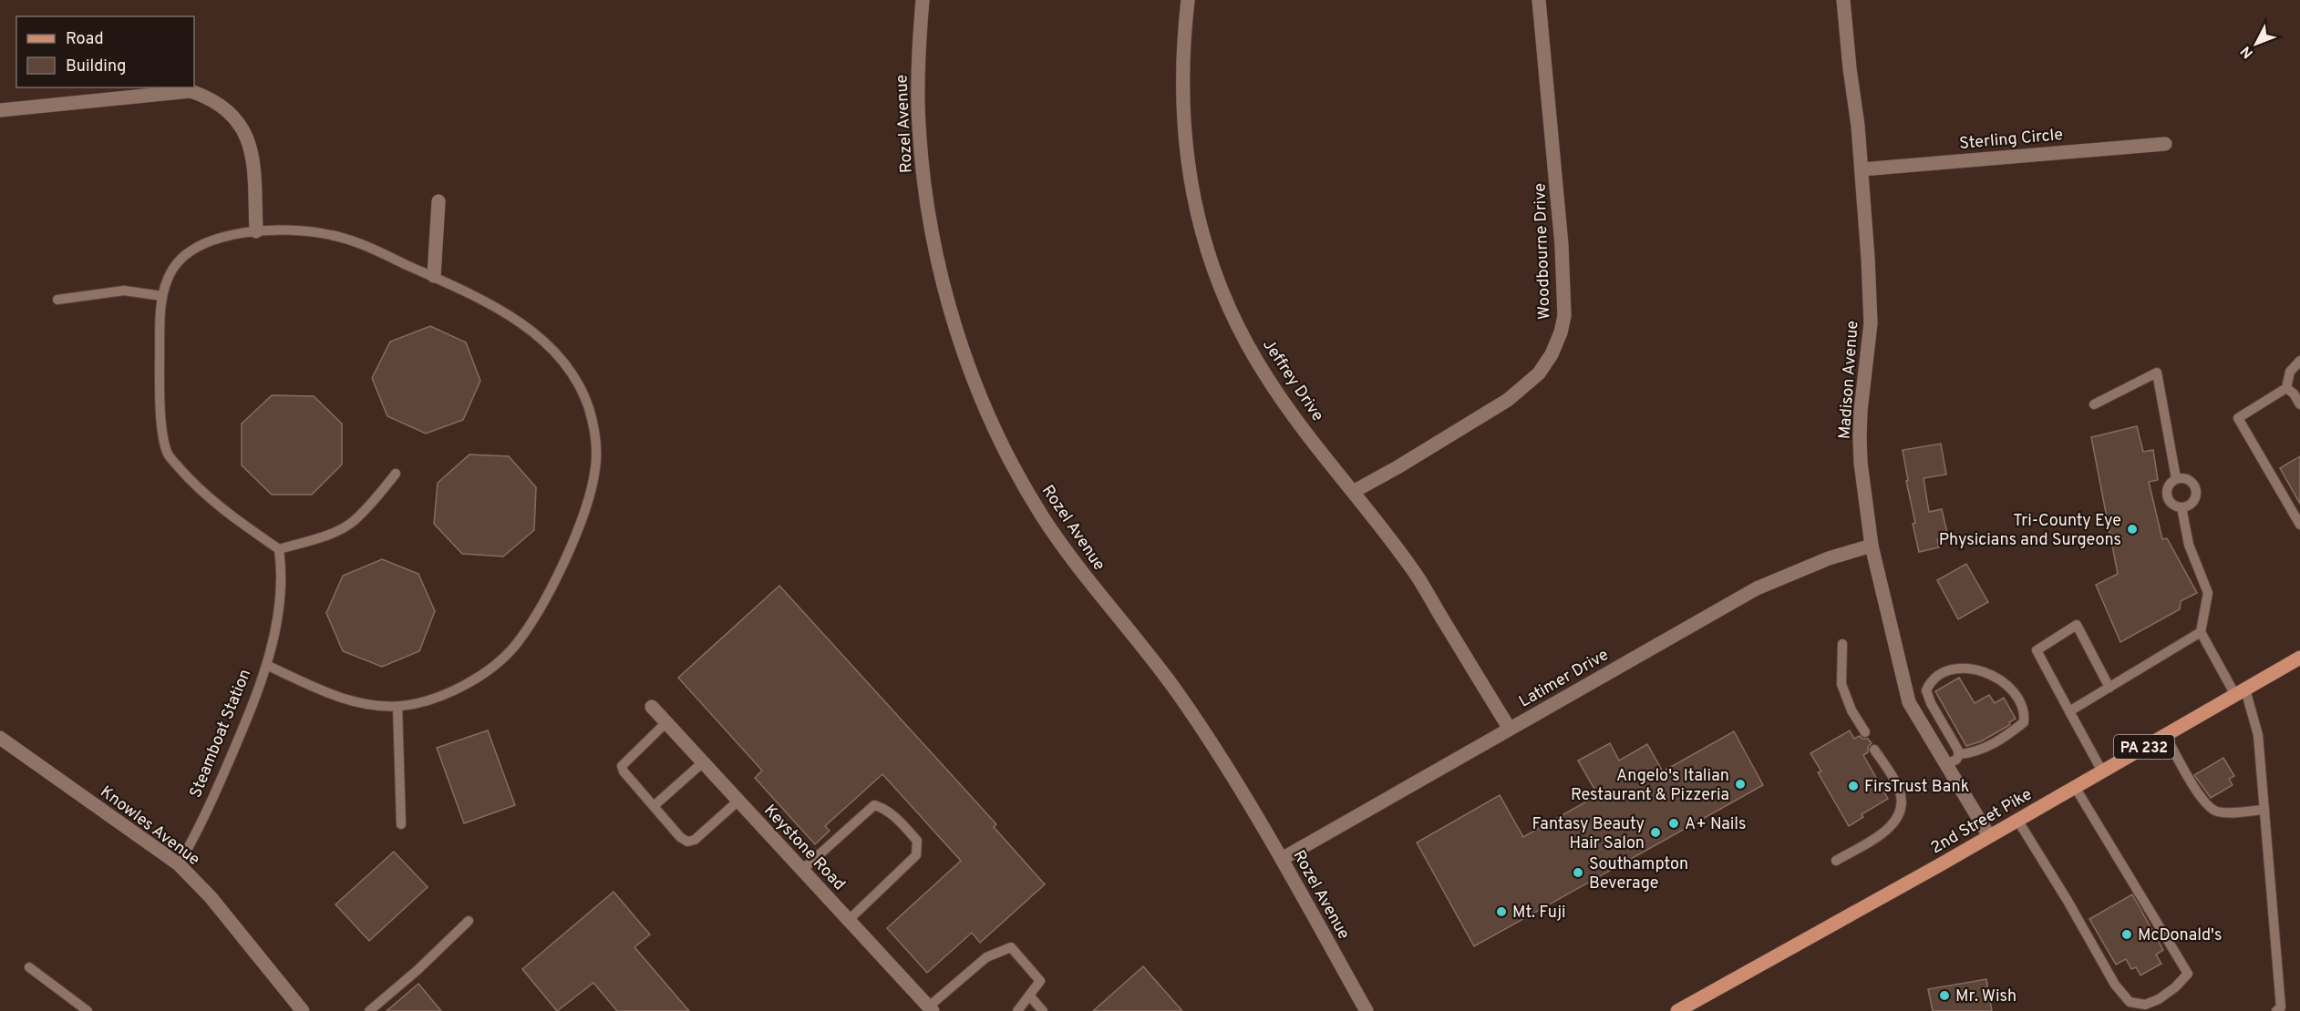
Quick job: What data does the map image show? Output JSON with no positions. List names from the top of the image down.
{
  "streets": {
    "main road": ["PA 232", "2nd Street Pike"],
    "street": [
      "Rozel Avenue",
      "Sterling Circle",
      "Woodbourne Drive",
      "Jeffrey Drive",
      "Madison Avenue",
      "Latimer Drive",
      "Knowles Avenue",
      "Keystone Road"
    ],
    "lane": ["Steamboat Station"]
  },
  "crossings": [
    ["Rozel Avenue", "Latimer Drive"],
    ["Sterling Circle", "Madison Avenue"],
    ["Woodbourne Drive", "Jeffrey Drive"],
    ["Jeffrey Drive", "Latimer Drive"],
    ["Madison Avenue", "Latimer Drive"],
    ["Madison Avenue", "2nd Street Pike"],
    ["Steamboat Station", "Knowles Avenue"]
  ],
  "places": [
    "Tri-County Eye Physicians and Surgeons",
    "Angelo's Italian Restaurant & Pizzeria",
    "FirsTrust Bank",
    "A+ Nails",
    "Fantasy Beauty Hair Salon",
    "Southampton Beverage",
    "Mt. Fuji",
    "McDonald's",
    "Mr. Wish"
  ],
  "legend": ["Road", "Building"],
  "north": "bottom left"
}
